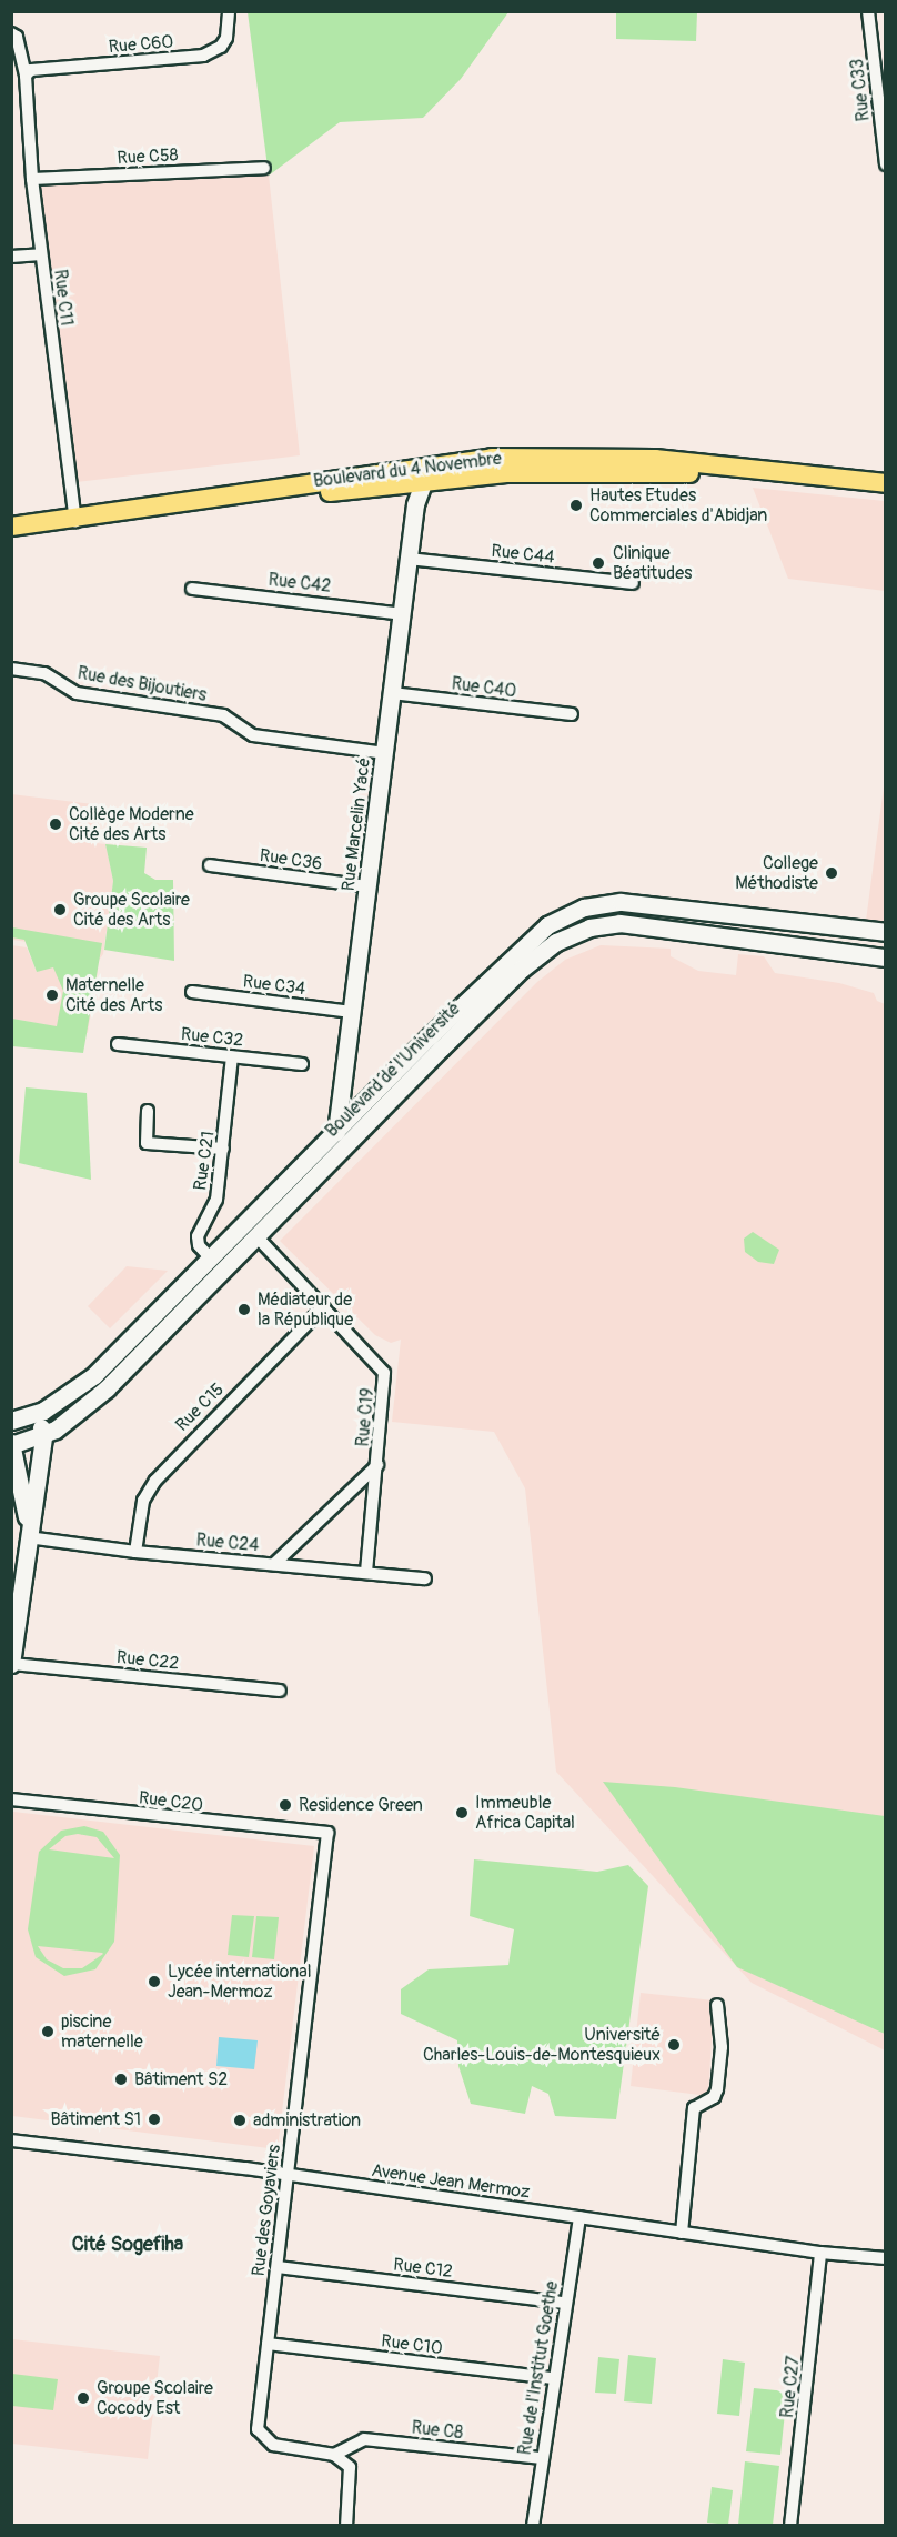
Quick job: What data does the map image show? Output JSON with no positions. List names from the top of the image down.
{
  "streets": {
    "main road": ["Boulevard du 4 Novembre"],
    "street": [
      "Rue C60",
      "Rue C33",
      "Rue C58",
      "Rue C11",
      "Rue C44",
      "Rue C42",
      "Rue des Bijoutiers",
      "Rue C40",
      "Rue Marcelin Yacé",
      "Rue C36",
      "Rue C34",
      "Rue C32",
      "Boulevard de l'Université",
      "Rue C21",
      "Rue C15",
      "Rue C19",
      "Rue C24",
      "Rue C22",
      "Rue C20",
      "Avenue Jean Mermoz",
      "Rue des Goyaviers",
      "Rue C12",
      "Rue C10",
      "Rue de l'Institut Goethe",
      "Rue C27",
      "Rue C8"
    ]
  },
  "crossings": [
    ["Rue C60", "Rue C11"],
    ["Rue C58", "Rue C11"],
    ["Rue C11", "Boulevard du 4 Novembre"],
    ["Boulevard du 4 Novembre", "Rue Marcelin Yacé"],
    ["Rue C44", "Rue Marcelin Yacé"],
    ["Rue C42", "Rue Marcelin Yacé"],
    ["Rue des Bijoutiers", "Rue Marcelin Yacé"],
    ["Rue C40", "Rue Marcelin Yacé"],
    ["Rue Marcelin Yacé", "Rue C36"],
    ["Rue Marcelin Yacé", "Rue C34"],
    ["Rue Marcelin Yacé", "Boulevard de l'Université"],
    ["Rue C32", "Rue C21"],
    ["Boulevard de l'Université", "Rue C21"],
    ["Boulevard de l'Université", "Rue C19"],
    ["Rue C15", "Rue C19"],
    ["Rue C15", "Rue C24"],
    ["Rue C19", "Rue C24"],
    ["Rue C20", "Rue des Goyaviers"],
    ["Avenue Jean Mermoz", "Rue des Goyaviers"],
    ["Avenue Jean Mermoz", "Rue de l'Institut Goethe"],
    ["Avenue Jean Mermoz", "Rue C27"],
    ["Rue des Goyaviers", "Rue C12"],
    ["Rue des Goyaviers", "Rue C10"],
    ["Rue des Goyaviers", "Rue C8"],
    ["Rue C12", "Rue de l'Institut Goethe"],
    ["Rue C10", "Rue de l'Institut Goethe"],
    ["Rue de l'Institut Goethe", "Rue C8"]
  ],
  "districts": ["Cité Sogefiha"],
  "places": [
    "Hautes Etudes Commerciales d'Abidjan",
    "Clinique Béatitudes",
    "Collège Moderne Cité des Arts",
    "College Méthodiste",
    "Groupe Scolaire Cité des Arts",
    "Maternelle Cité des Arts",
    "Médiateur de la République",
    "Residence Green",
    "Immeuble Africa Capital",
    "Lycée international Jean-Mermoz",
    "piscine maternelle",
    "Université Charles-Louis-de-Montesquieux",
    "Bâtiment S2",
    "Bâtiment S1",
    "administration",
    "Groupe Scolaire Cocody Est"
  ]
}
